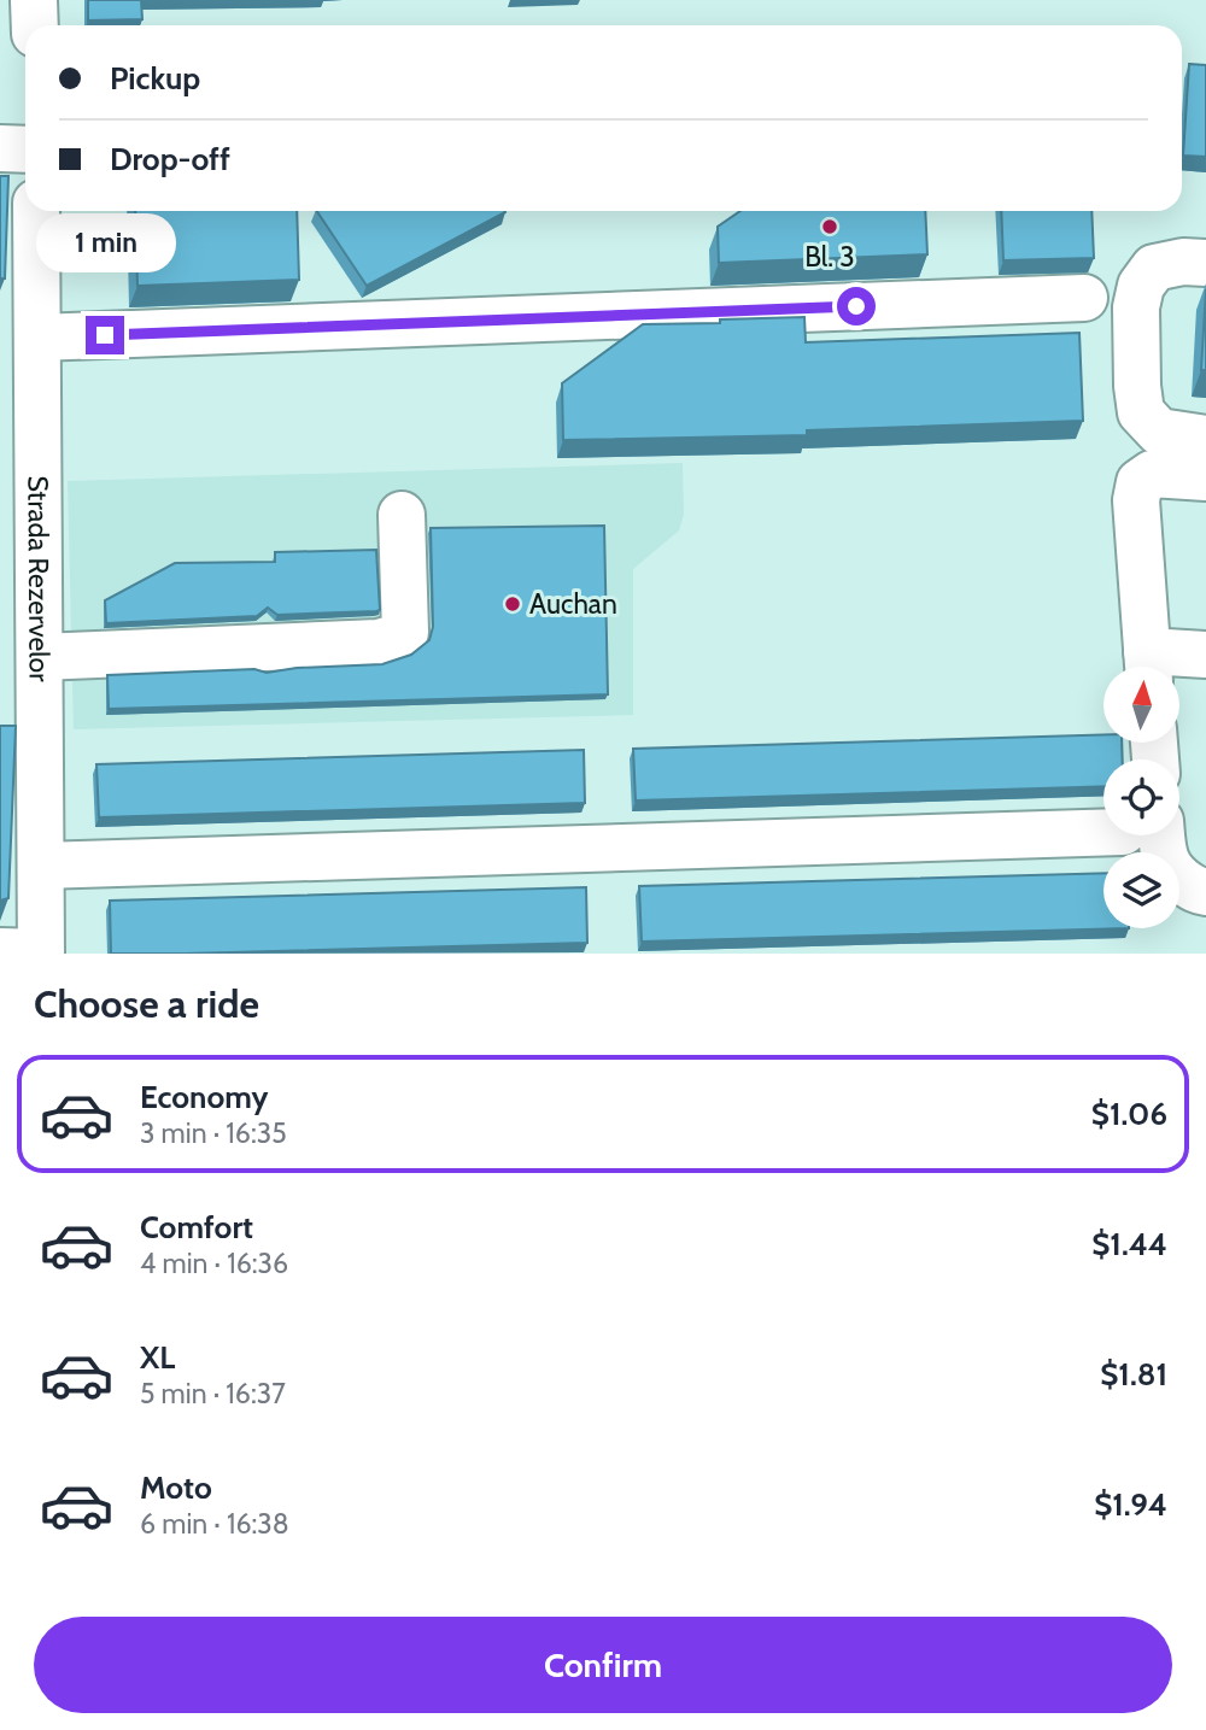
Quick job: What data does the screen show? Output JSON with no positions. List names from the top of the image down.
{
  "streets": {
    "street": ["Strada Rezervelor"]
  },
  "places": ["Bl. 3", "Auchan"],
  "north": "top",
  "page": {
    "banner": ["Pickup", "Drop-off"],
    "bubble": "1 min",
    "heading": "Choose a ride",
    "list": [
      {
        "name": "Economy",
        "note": "3 min · 16:35",
        "value": "$1.06"
      },
      {
        "name": "Comfort",
        "note": "4 min · 16:36",
        "value": "$1.44"
      },
      {
        "name": "XL",
        "note": "5 min · 16:37",
        "value": "$1.81"
      },
      {
        "name": "Moto",
        "note": "6 min · 16:38",
        "value": "$1.94"
      }
    ],
    "buttons": "Confirm"
  }
}
